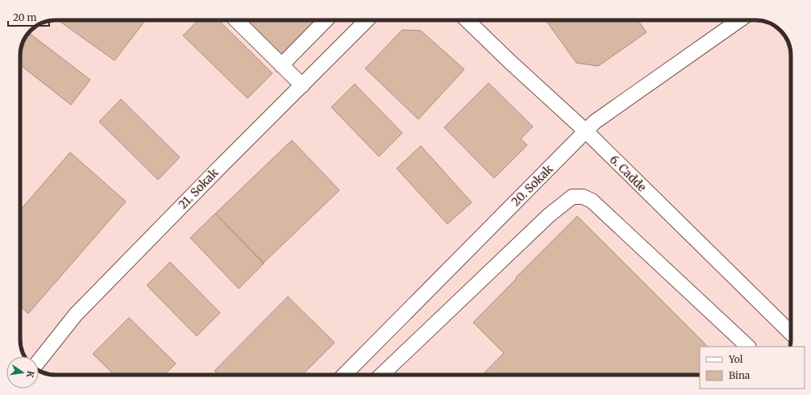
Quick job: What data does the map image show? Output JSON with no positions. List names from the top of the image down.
{
  "streets": {
    "street": ["6. Cadde", "20. Sokak", "21. Sokak"]
  },
  "crossings": [
    ["6. Cadde", "20. Sokak"]
  ],
  "legend": ["Yol", "Bina"],
  "scale_bar": "20 m",
  "north": "right"
}
